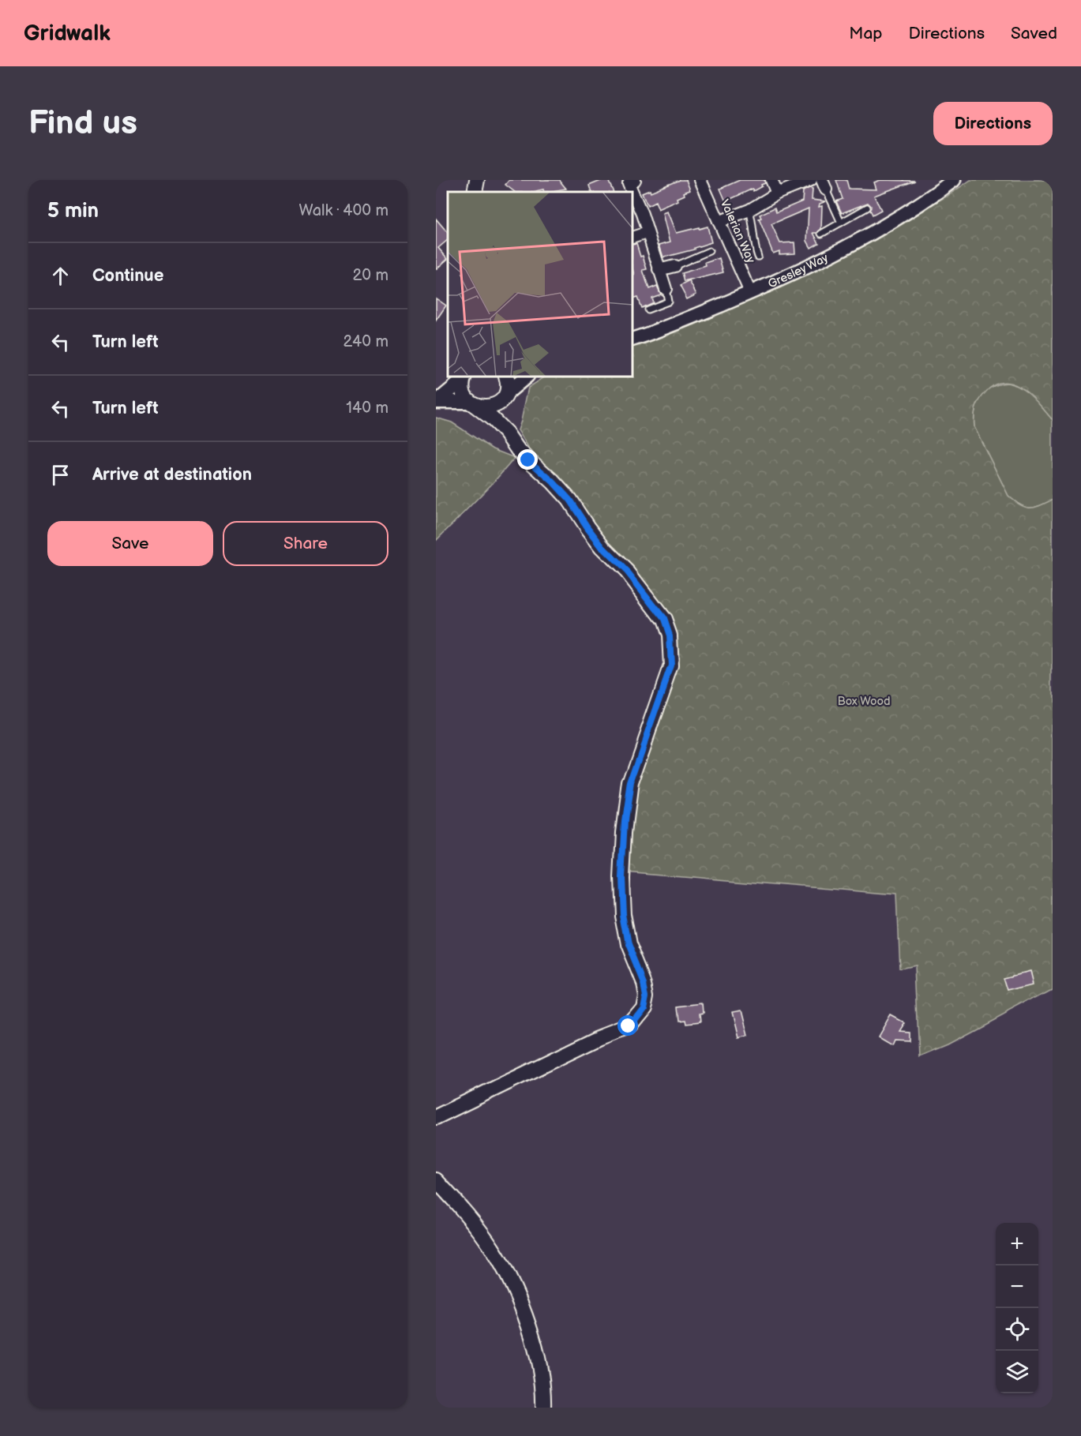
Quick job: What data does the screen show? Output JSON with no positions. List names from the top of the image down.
{
  "streets": {
    "street": ["Valerian Way", "Gresley Way"]
  },
  "crossings": [
    ["Valerian Way", "Gresley Way"]
  ],
  "parks": ["Box Wood"],
  "page": {
    "header": "Gridwalk",
    "nav": ["Map", "Directions", "Saved"],
    "buttons": [
      "Directions",
      ["Save", "Share"]
    ],
    "title": "Find us",
    "heading": ["5 min", "Walk · 400 m"],
    "list": [
      ["Continue", "20 m"],
      ["Turn left", "240 m"],
      ["Turn left", "140 m"],
      "Arrive at destination"
    ],
    "map_buttons": ["+", "−"]
  }
}
